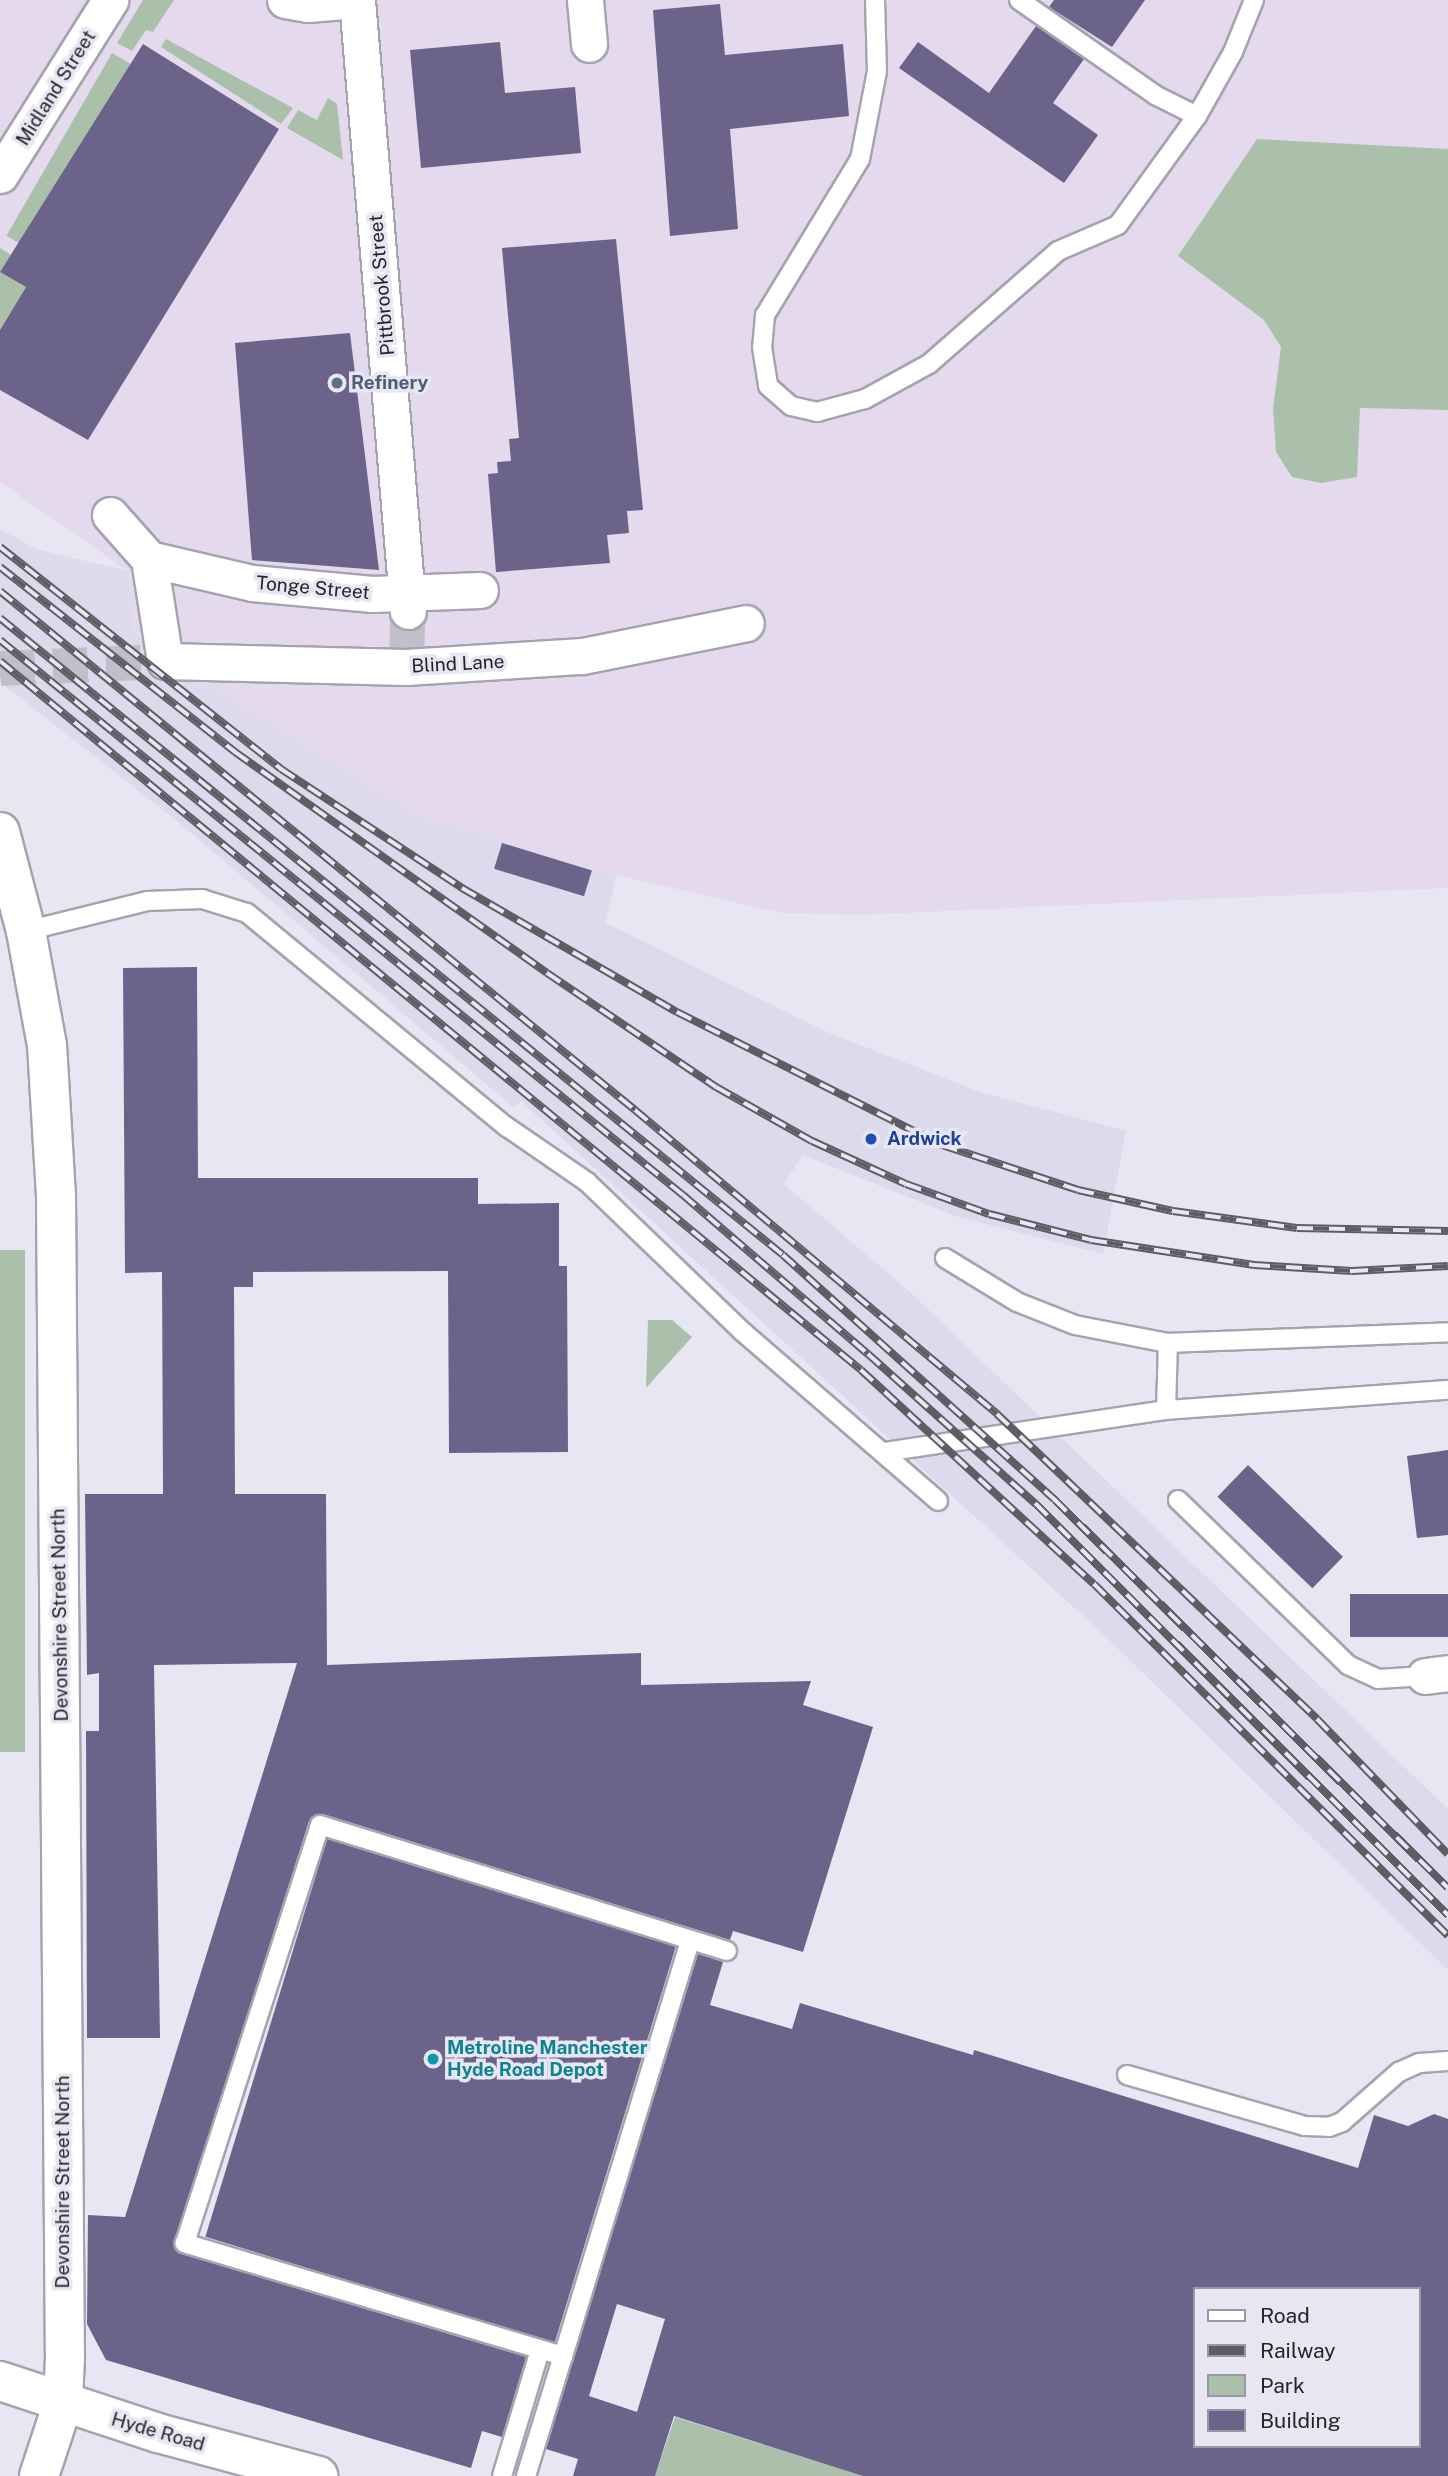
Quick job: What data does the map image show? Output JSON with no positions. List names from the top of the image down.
{
  "streets": {
    "highway": ["Devonshire Street North", "Hyde Road"],
    "street": [
      "Midland Street",
      "Pittbrook Street",
      "Tonge Street",
      "Blind Lane"
    ]
  },
  "crossings": [
    ["Pittbrook Street", "Tonge Street"],
    ["Tonge Street", "Blind Lane"],
    ["Devonshire Street North", "Hyde Road"]
  ],
  "places": ["Refinery", "Ardwick", "Metroline Manchester Hyde Road Depot"],
  "legend": [
    "Road",
    "Railway",
    "Park",
    "Building"
  ]
}
